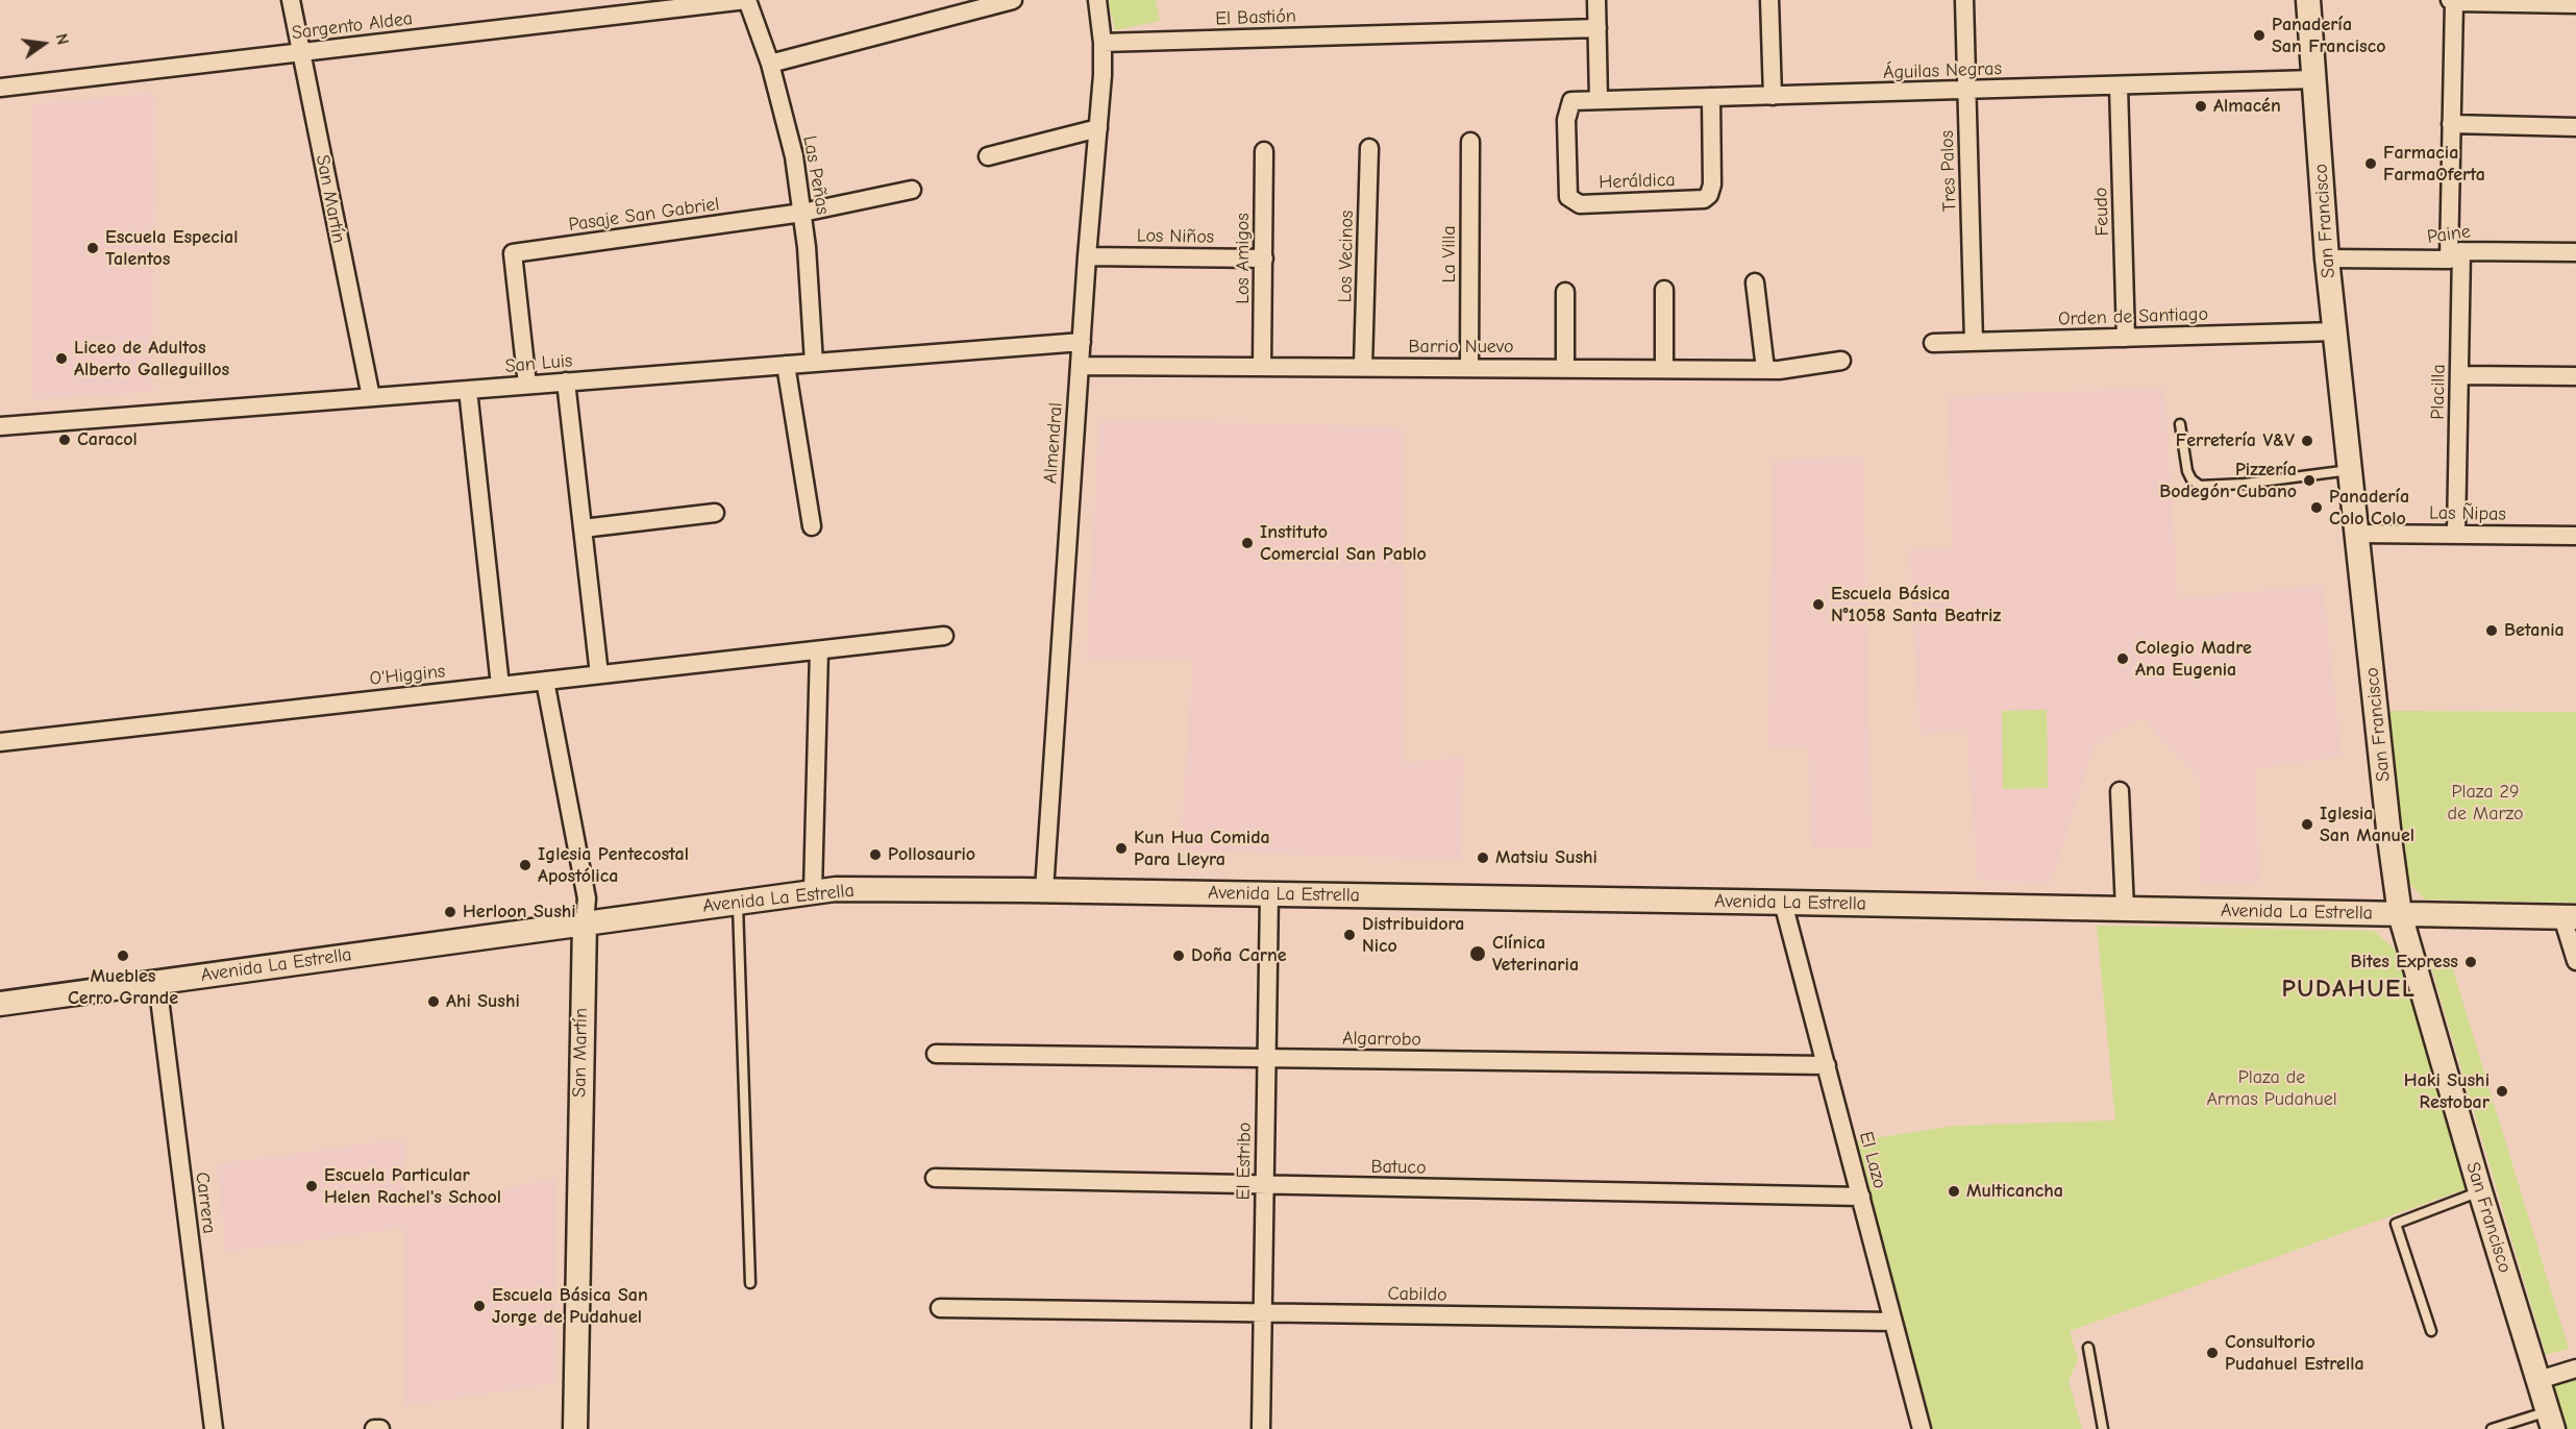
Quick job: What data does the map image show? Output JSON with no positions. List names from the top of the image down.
{
  "streets": {
    "main road": ["San Martín", "San Francisco", "Avenida La Estrella"],
    "street": [
      "El Bastión",
      "Sargento Aldea",
      "Águilas Negras",
      "Tres Palos",
      "Las Peñas",
      "Heráldica",
      "Feudo",
      "Pasaje San Gabriel",
      "Paine",
      "Los Niños",
      "La Villa",
      "Los Vecinos",
      "Los Amigos",
      "Orden de Santiago",
      "Barrio Nuevo",
      "San Luis",
      "Placilla",
      "Almendral",
      "Las Ñipas",
      "O'Higgins",
      "Algarrobo",
      "El Lazo",
      "El Estribo",
      "Batuco",
      "Carrera",
      "Cabildo"
    ]
  },
  "crossings": [
    ["El Bastión", "Almendral"],
    ["Sargento Aldea", "Las Peñas"],
    ["Sargento Aldea", "San Martín"],
    ["Águilas Negras", "Tres Palos"],
    ["Águilas Negras", "Heráldica"],
    ["Águilas Negras", "Feudo"],
    ["Águilas Negras", "San Francisco"],
    ["Tres Palos", "Orden de Santiago"],
    ["Las Peñas", "Pasaje San Gabriel"],
    ["Las Peñas", "San Luis"],
    ["San Martín", "San Luis"],
    ["San Martín", "O'Higgins"],
    ["San Martín", "Avenida La Estrella"],
    ["Feudo", "Orden de Santiago"],
    ["Pasaje San Gabriel", "San Luis"],
    ["San Francisco", "Paine"],
    ["San Francisco", "Orden de Santiago"],
    ["San Francisco", "Las Ñipas"],
    ["San Francisco", "Avenida La Estrella"],
    ["Paine", "Placilla"],
    ["Los Niños", "Los Amigos"],
    ["Los Niños", "Almendral"],
    ["La Villa", "Barrio Nuevo"],
    ["Los Vecinos", "Barrio Nuevo"],
    ["Los Amigos", "Barrio Nuevo"],
    ["Barrio Nuevo", "Almendral"],
    ["San Luis", "Almendral"],
    ["Placilla", "Las Ñipas"],
    ["Almendral", "Avenida La Estrella"],
    ["Avenida La Estrella", "El Lazo"],
    ["Avenida La Estrella", "El Estribo"],
    ["Avenida La Estrella", "Carrera"],
    ["Algarrobo", "El Lazo"],
    ["Algarrobo", "El Estribo"],
    ["El Lazo", "Batuco"],
    ["El Lazo", "Cabildo"],
    ["El Estribo", "Batuco"],
    ["El Estribo", "Cabildo"]
  ],
  "districts": ["PUDAHUEL"],
  "parks": ["Plaza 29 de Marzo", "Plaza de Armas Pudahuel"],
  "places": [
    "Panadería San Francisco",
    "Almacén",
    "Farmacia FarmaOferta",
    "Escuela Especial Talentos",
    "Liceo de Adultos Alberto Galleguillos",
    "Caracol",
    "Ferretería V&V",
    "Pizzería Bodegón Cubano",
    "Panadería Colo Colo",
    "Instituto Comercial San Pablo",
    "Escuela Básica N°1058 Santa Beatriz",
    "Betania",
    "Colegio Madre Ana Eugenia",
    "Iglesia San Manuel",
    "Kun Hua Comida Para Lleyra",
    "Pollosaurio",
    "Matsiu Sushi",
    "Iglesia Pentecostal Apostólica",
    "Herloon Sushi",
    "Distribuidora Nico",
    "Clínica Veterinaria",
    "Muebles Cerro Grande",
    "Doña Carne",
    "Bites Express",
    "Ahi Sushi",
    "Haki Sushi Restobar",
    "Escuela Particular Helen Rachel's School",
    "Multicancha",
    "Escuela Básica San Jorge de Pudahuel",
    "Consultorio Pudahuel Estrella"
  ],
  "north": "right"
}
